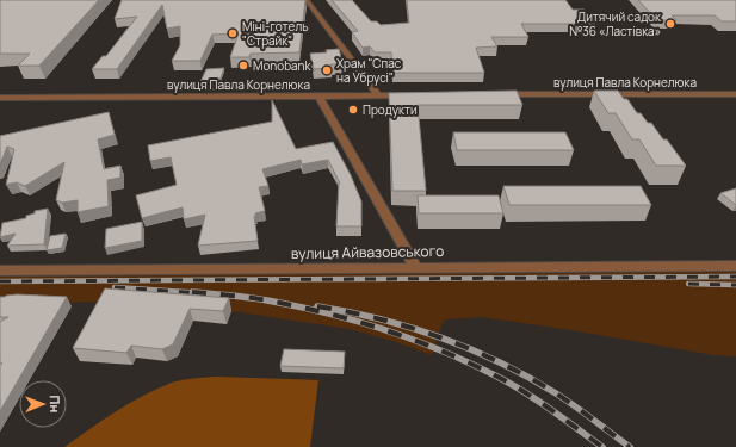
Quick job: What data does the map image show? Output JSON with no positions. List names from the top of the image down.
{
  "streets": {
    "street": ["вулиця Павла Корнелюка", "вулиця Айвазовського"]
  },
  "places": [
    "Дитячий садок №36 «Ластівка»",
    "Міні-готель \"Страйк\"",
    "Monobank",
    "Храм \"Спас на Убрусі\"",
    "Продукти"
  ],
  "north": "right"
}
